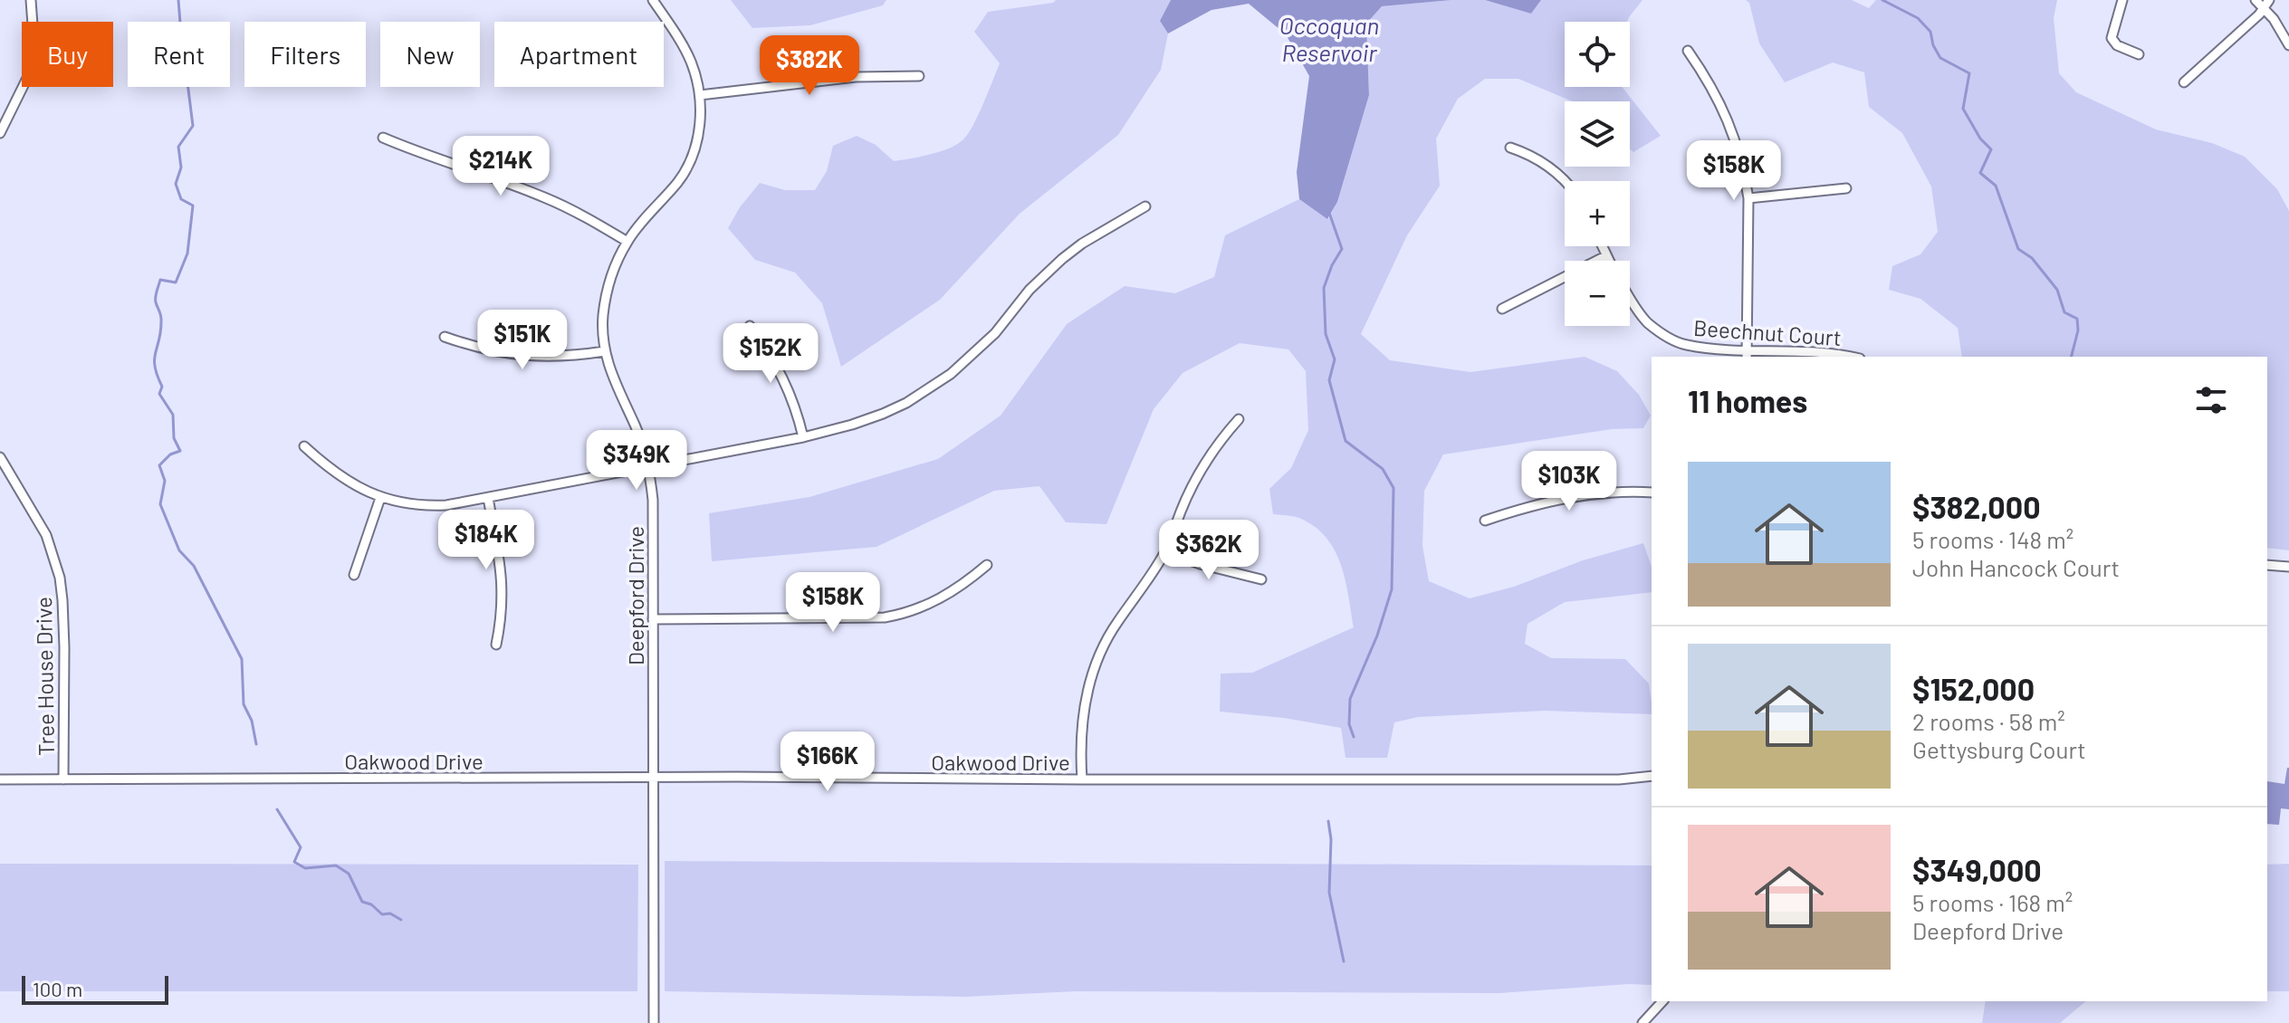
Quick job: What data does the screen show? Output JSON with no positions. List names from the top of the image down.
{
  "streets": {
    "street": [
      "Beechnut Court",
      "Deepford Drive",
      "Tree House Drive",
      "Oakwood Drive"
    ]
  },
  "crossings": [
    ["Deepford Drive", "Oakwood Drive"],
    ["Tree House Drive", "Oakwood Drive"]
  ],
  "water": ["Occoquan Reservoir"],
  "scale_bar": "100 m",
  "page": {
    "map_buttons": ["+", "−"],
    "chip": [
      "Buy",
      "Rent",
      "Filters",
      "New",
      "Apartment"
    ],
    "price": [
      "$382K",
      "$214K",
      "$158K",
      "$151K",
      "$152K",
      "$349K",
      "$103K",
      "$184K",
      "$362K",
      "$158K",
      "$166K"
    ],
    "heading": "11 homes",
    "list": [
      {
        "name": "$382,000",
        "note": "5 rooms · 148 m² · John Hancock Court"
      },
      {
        "name": "$152,000",
        "note": "2 rooms · 58 m² · Gettysburg Court"
      },
      {
        "name": "$349,000",
        "note": "5 rooms · 168 m² · Deepford Drive"
      }
    ],
    "scale": "100 m"
  }
}
